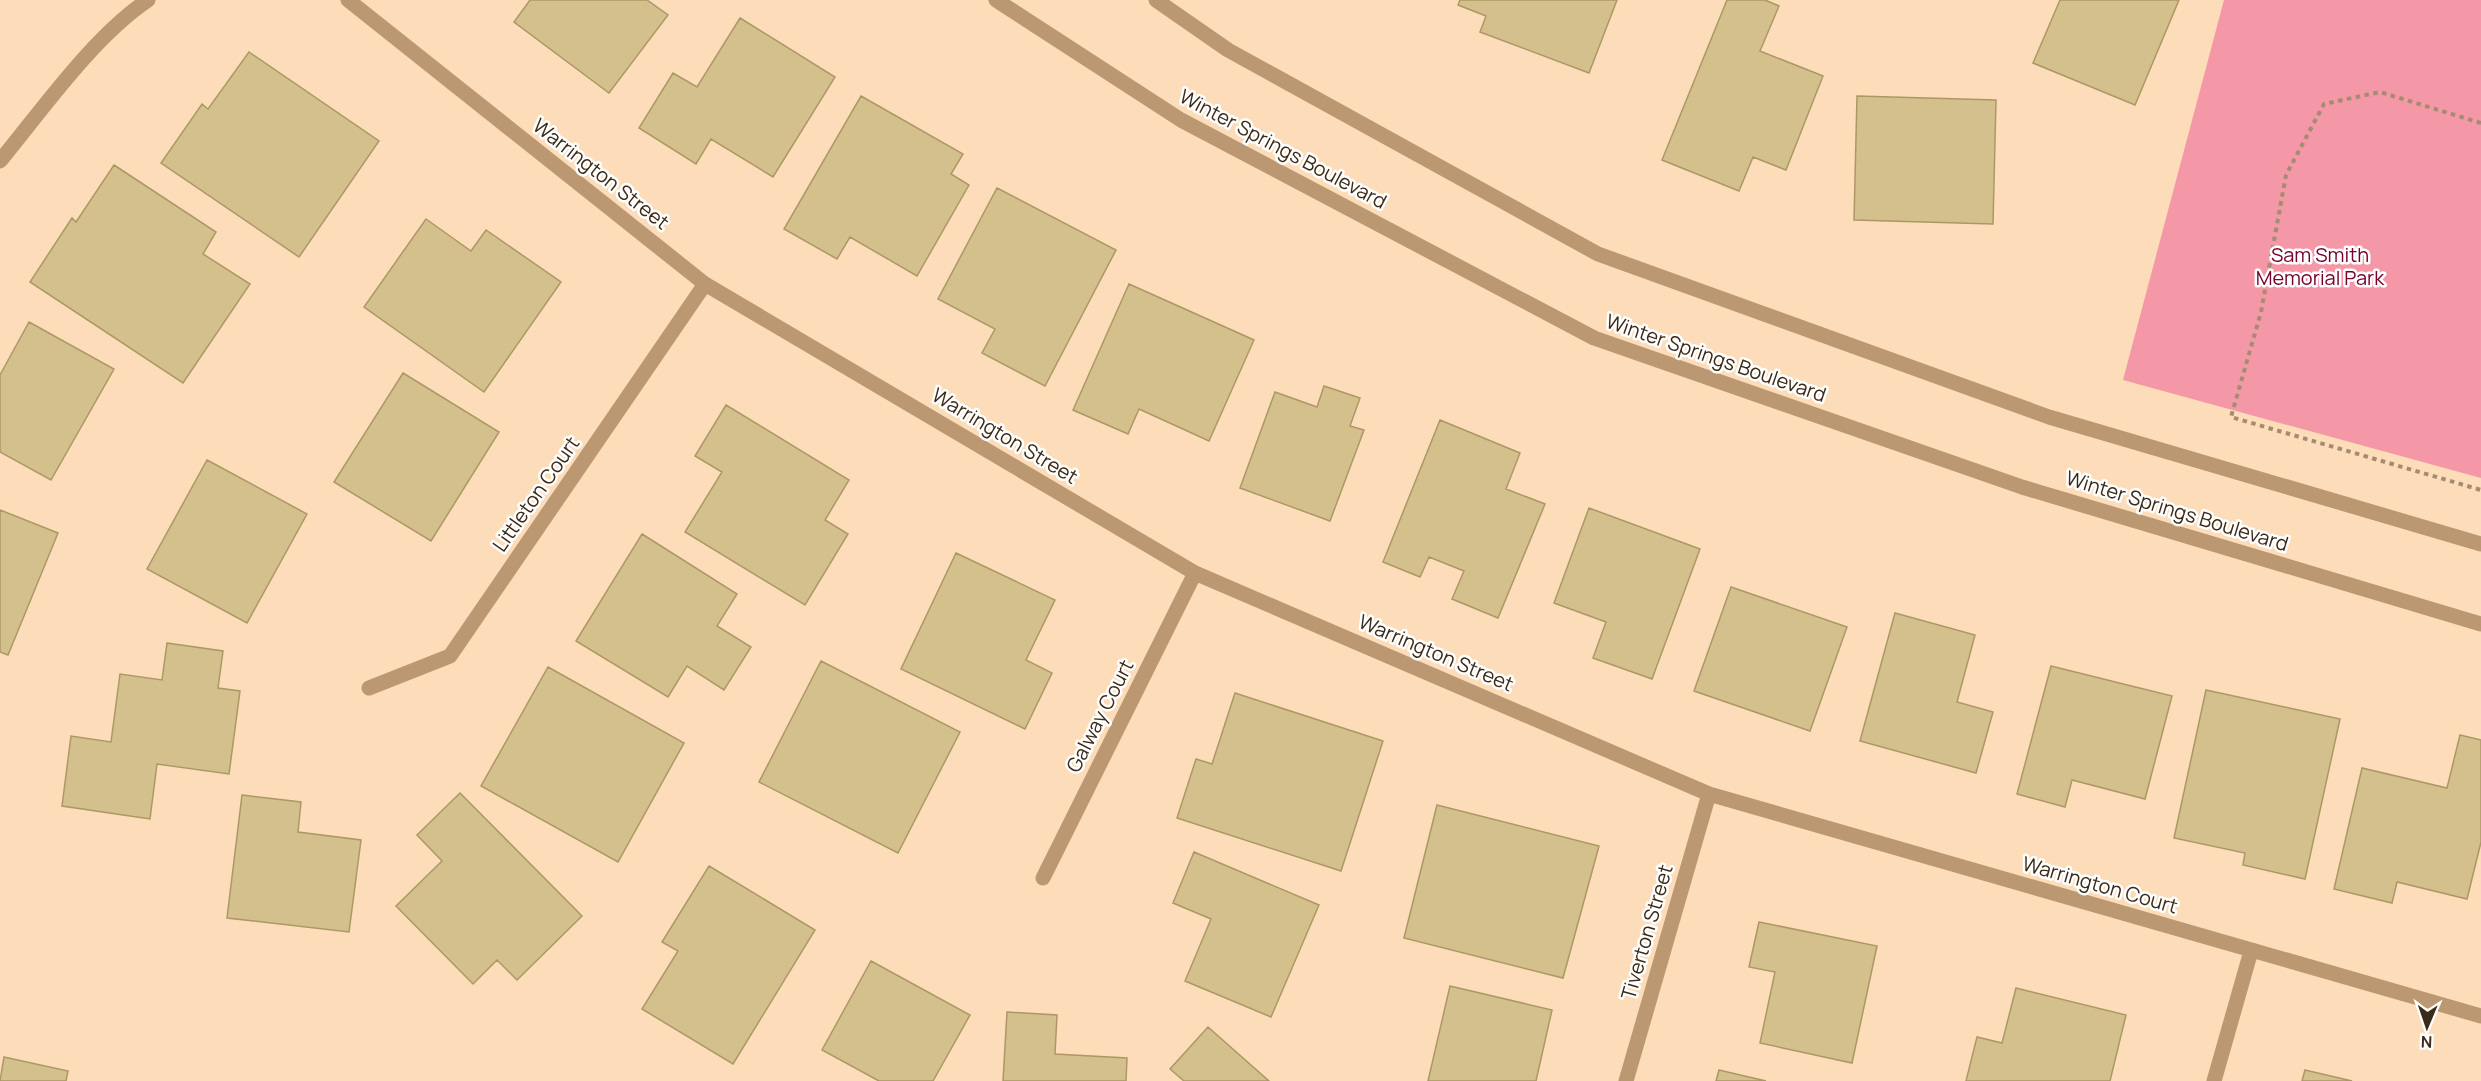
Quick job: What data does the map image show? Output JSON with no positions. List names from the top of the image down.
{
  "streets": {
    "street": [
      "Winter Springs Boulevard",
      "Warrington Street",
      "Littleton Court",
      "Galway Court",
      "Warrington Court",
      "Tiverton Street"
    ]
  },
  "crossings": [
    ["Warrington Street", "Littleton Court"],
    ["Warrington Street", "Galway Court"],
    ["Warrington Street", "Warrington Court"],
    ["Warrington Street", "Tiverton Street"],
    ["Warrington Court", "Tiverton Street"]
  ],
  "parks": ["Sam Smith Memorial Park"],
  "north": "bottom"
}
